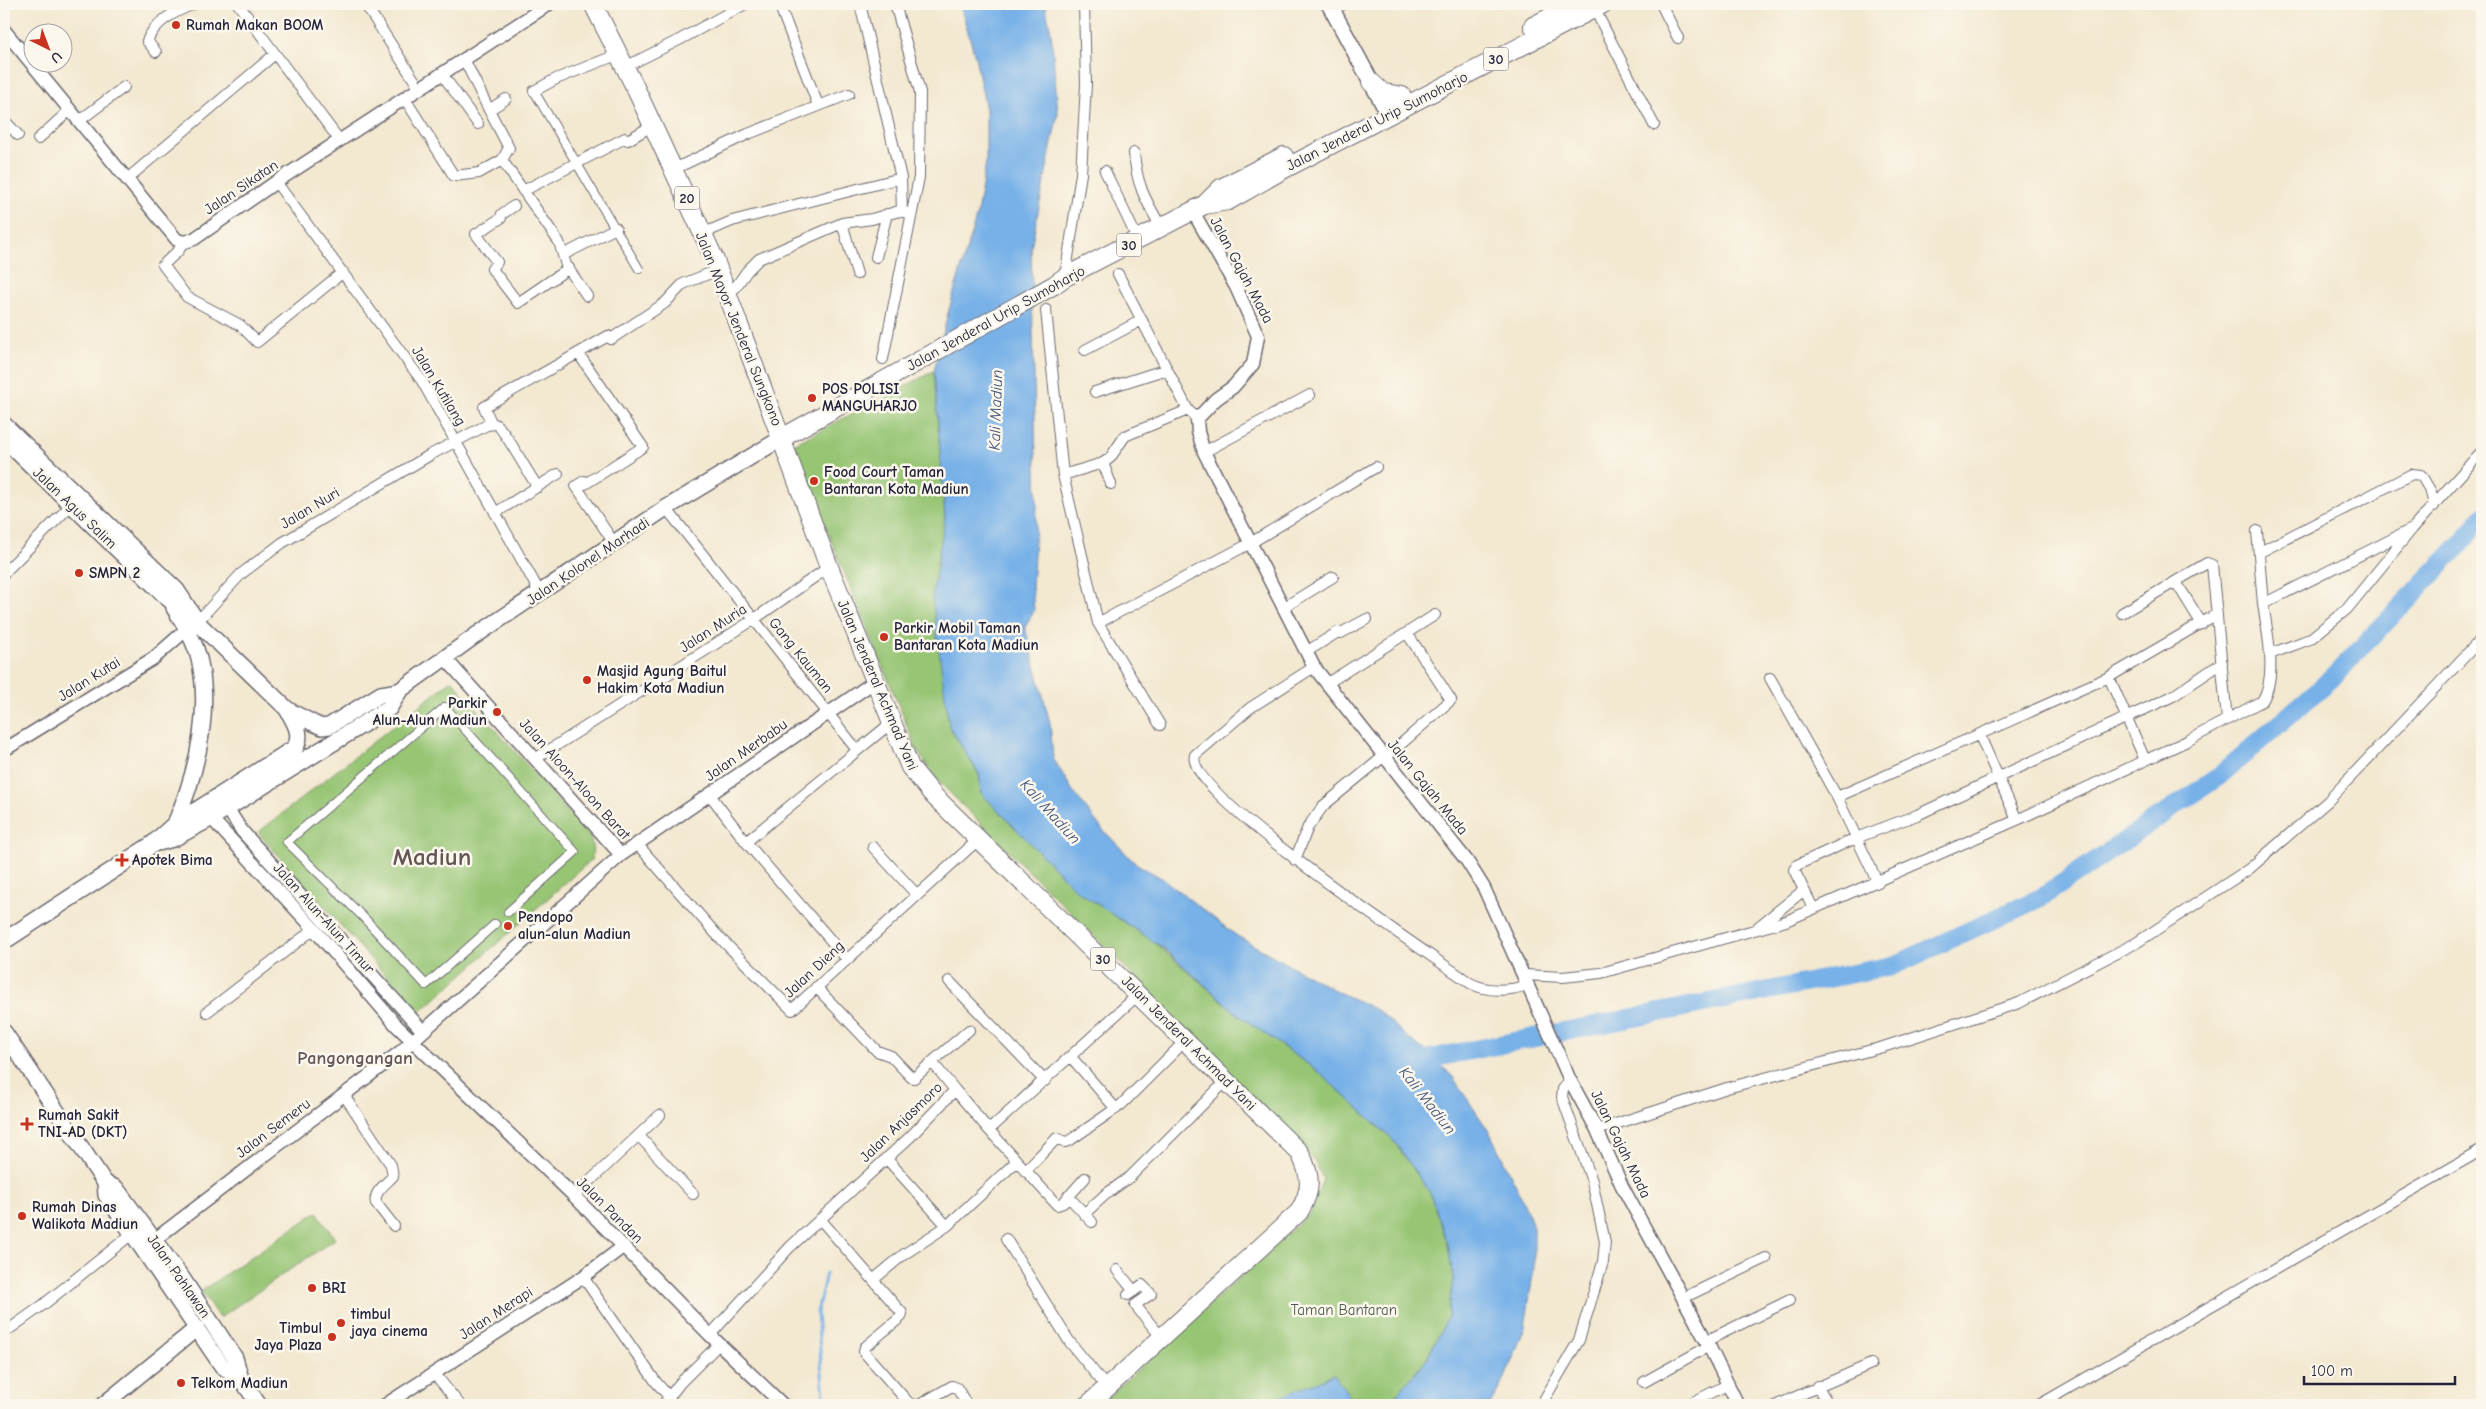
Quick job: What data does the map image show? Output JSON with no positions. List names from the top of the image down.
{
  "streets": {
    "highway": [
      "30",
      "Jalan Jenderal Urip Sumoharjo",
      "20",
      "Jalan Mayor Jenderal Sungkono",
      "Jalan Jenderal Achmad Yani"
    ],
    "main road": ["Jalan Agus Salim", "Jalan Kolonel Marhadi", "Jalan Pahlawan"],
    "street": [
      "Jalan Sikatan",
      "Jalan Gajah Mada",
      "Jalan Kutilang",
      "Jalan Nuri",
      "Jalan Muria",
      "Gang Kauman",
      "Jalan Kutai",
      "Jalan Merbabu",
      "Jalan Aloon-Aloon Barat",
      "Jalan Alun-Alun Timur",
      "Jalan Dieng",
      "Jalan Anjasmoro",
      "Jalan Semeru",
      "Jalan Pandan",
      "Jalan Merapi"
    ]
  },
  "crossings": [
    ["Jalan Jenderal Urip Sumoharjo", "Jalan Gajah Mada"],
    ["Jalan Jenderal Urip Sumoharjo", "Jalan Mayor Jenderal Sungkono"],
    ["Jalan Jenderal Urip Sumoharjo", "Jalan Kolonel Marhadi"],
    ["Jalan Jenderal Urip Sumoharjo", "Jalan Jenderal Achmad Yani"],
    ["Jalan Sikatan", "Jalan Kutilang"],
    ["Jalan Mayor Jenderal Sungkono", "Jalan Kolonel Marhadi"],
    ["Jalan Mayor Jenderal Sungkono", "Jalan Jenderal Achmad Yani"],
    ["Jalan Kutilang", "Jalan Nuri"],
    ["Jalan Kutilang", "Jalan Kolonel Marhadi"],
    ["Jalan Agus Salim", "Jalan Nuri"],
    ["Jalan Agus Salim", "Jalan Kolonel Marhadi"],
    ["Jalan Agus Salim", "Jalan Kutai"],
    ["Jalan Nuri", "Jalan Kolonel Marhadi"],
    ["Jalan Nuri", "Jalan Kutai"],
    ["Jalan Kolonel Marhadi", "Gang Kauman"],
    ["Jalan Kolonel Marhadi", "Jalan Kutai"],
    ["Jalan Kolonel Marhadi", "Jalan Jenderal Achmad Yani"],
    ["Jalan Kolonel Marhadi", "Jalan Aloon-Aloon Barat"],
    ["Jalan Kolonel Marhadi", "Jalan Alun-Alun Timur"],
    ["Jalan Muria", "Gang Kauman"],
    ["Jalan Muria", "Jalan Jenderal Achmad Yani"],
    ["Jalan Muria", "Jalan Aloon-Aloon Barat"],
    ["Gang Kauman", "Jalan Merbabu"],
    ["Jalan Jenderal Achmad Yani", "Jalan Merbabu"],
    ["Jalan Jenderal Achmad Yani", "Jalan Dieng"],
    ["Jalan Merbabu", "Jalan Aloon-Aloon Barat"],
    ["Jalan Merbabu", "Jalan Dieng"],
    ["Jalan Merbabu", "Jalan Semeru"],
    ["Jalan Aloon-Aloon Barat", "Jalan Semeru"],
    ["Jalan Alun-Alun Timur", "Jalan Semeru"],
    ["Jalan Alun-Alun Timur", "Jalan Pandan"],
    ["Jalan Anjasmoro", "Jalan Pandan"],
    ["Jalan Semeru", "Jalan Pandan"],
    ["Jalan Semeru", "Jalan Pahlawan"],
    ["Jalan Pandan", "Jalan Merapi"]
  ],
  "districts": ["Madiun", "Pangongangan"],
  "water": ["Kali Madiun"],
  "parks": ["Taman Bantaran"],
  "places": {
    "other": [
      "Rumah Makan BOOM",
      "POS POLISI MANGUHARJO",
      "Food Court Taman Bantaran Kota Madiun",
      "SMPN 2",
      "Parkir Mobil Taman Bantaran Kota Madiun",
      "Masjid Agung Baitul Hakim Kota Madiun",
      "Parkir Alun-Alun Madiun",
      "Pendopo alun-alun Madiun",
      "Rumah Dinas Walikota Madiun",
      "BRI",
      "timbul jaya cinema",
      "Timbul Jaya Plaza",
      "Telkom Madiun"
    ],
    "health": ["Apotek Bima", "Rumah Sakit TNI-AD (DKT)"]
  },
  "scale_bar": "100 m",
  "north": "bottom right"
}
